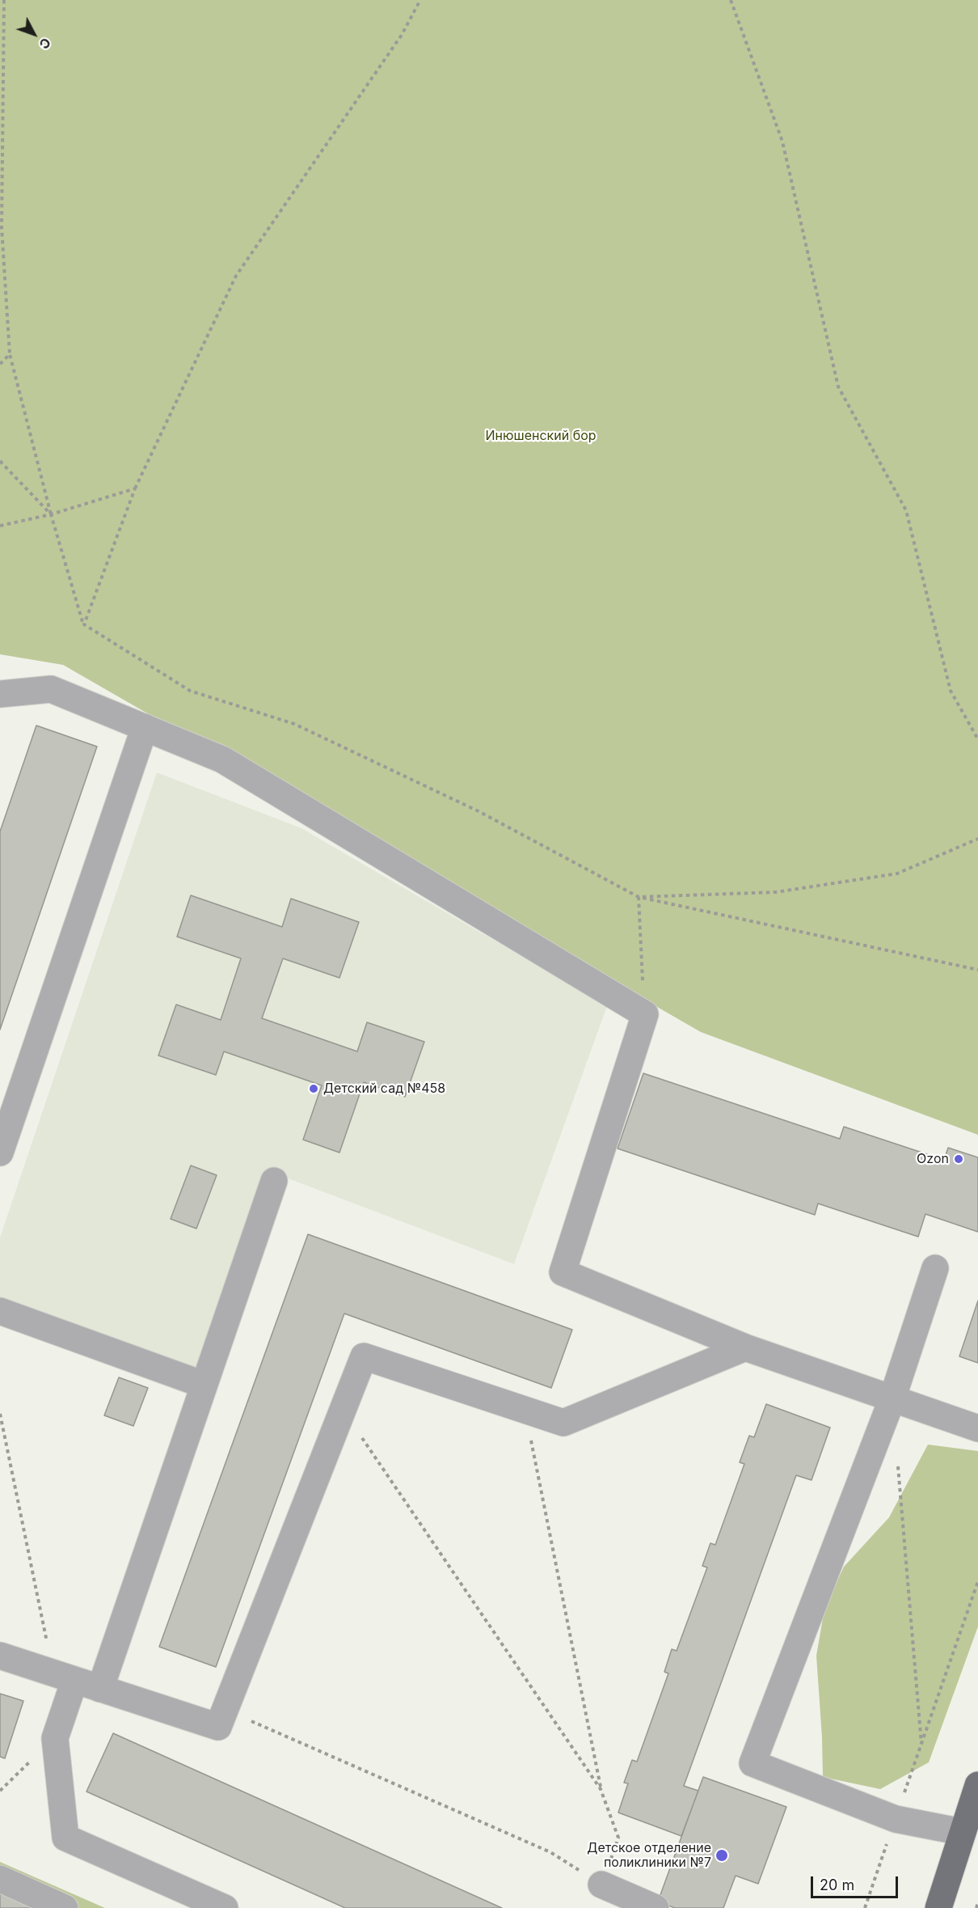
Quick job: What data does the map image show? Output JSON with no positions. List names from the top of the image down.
{
  "parks": ["Инюшенский бор"],
  "places": ["Детский сад №458", "Ozon", "Детское отделение поликлиники №7"],
  "scale_bar": "20 m",
  "north": "bottom right"
}
